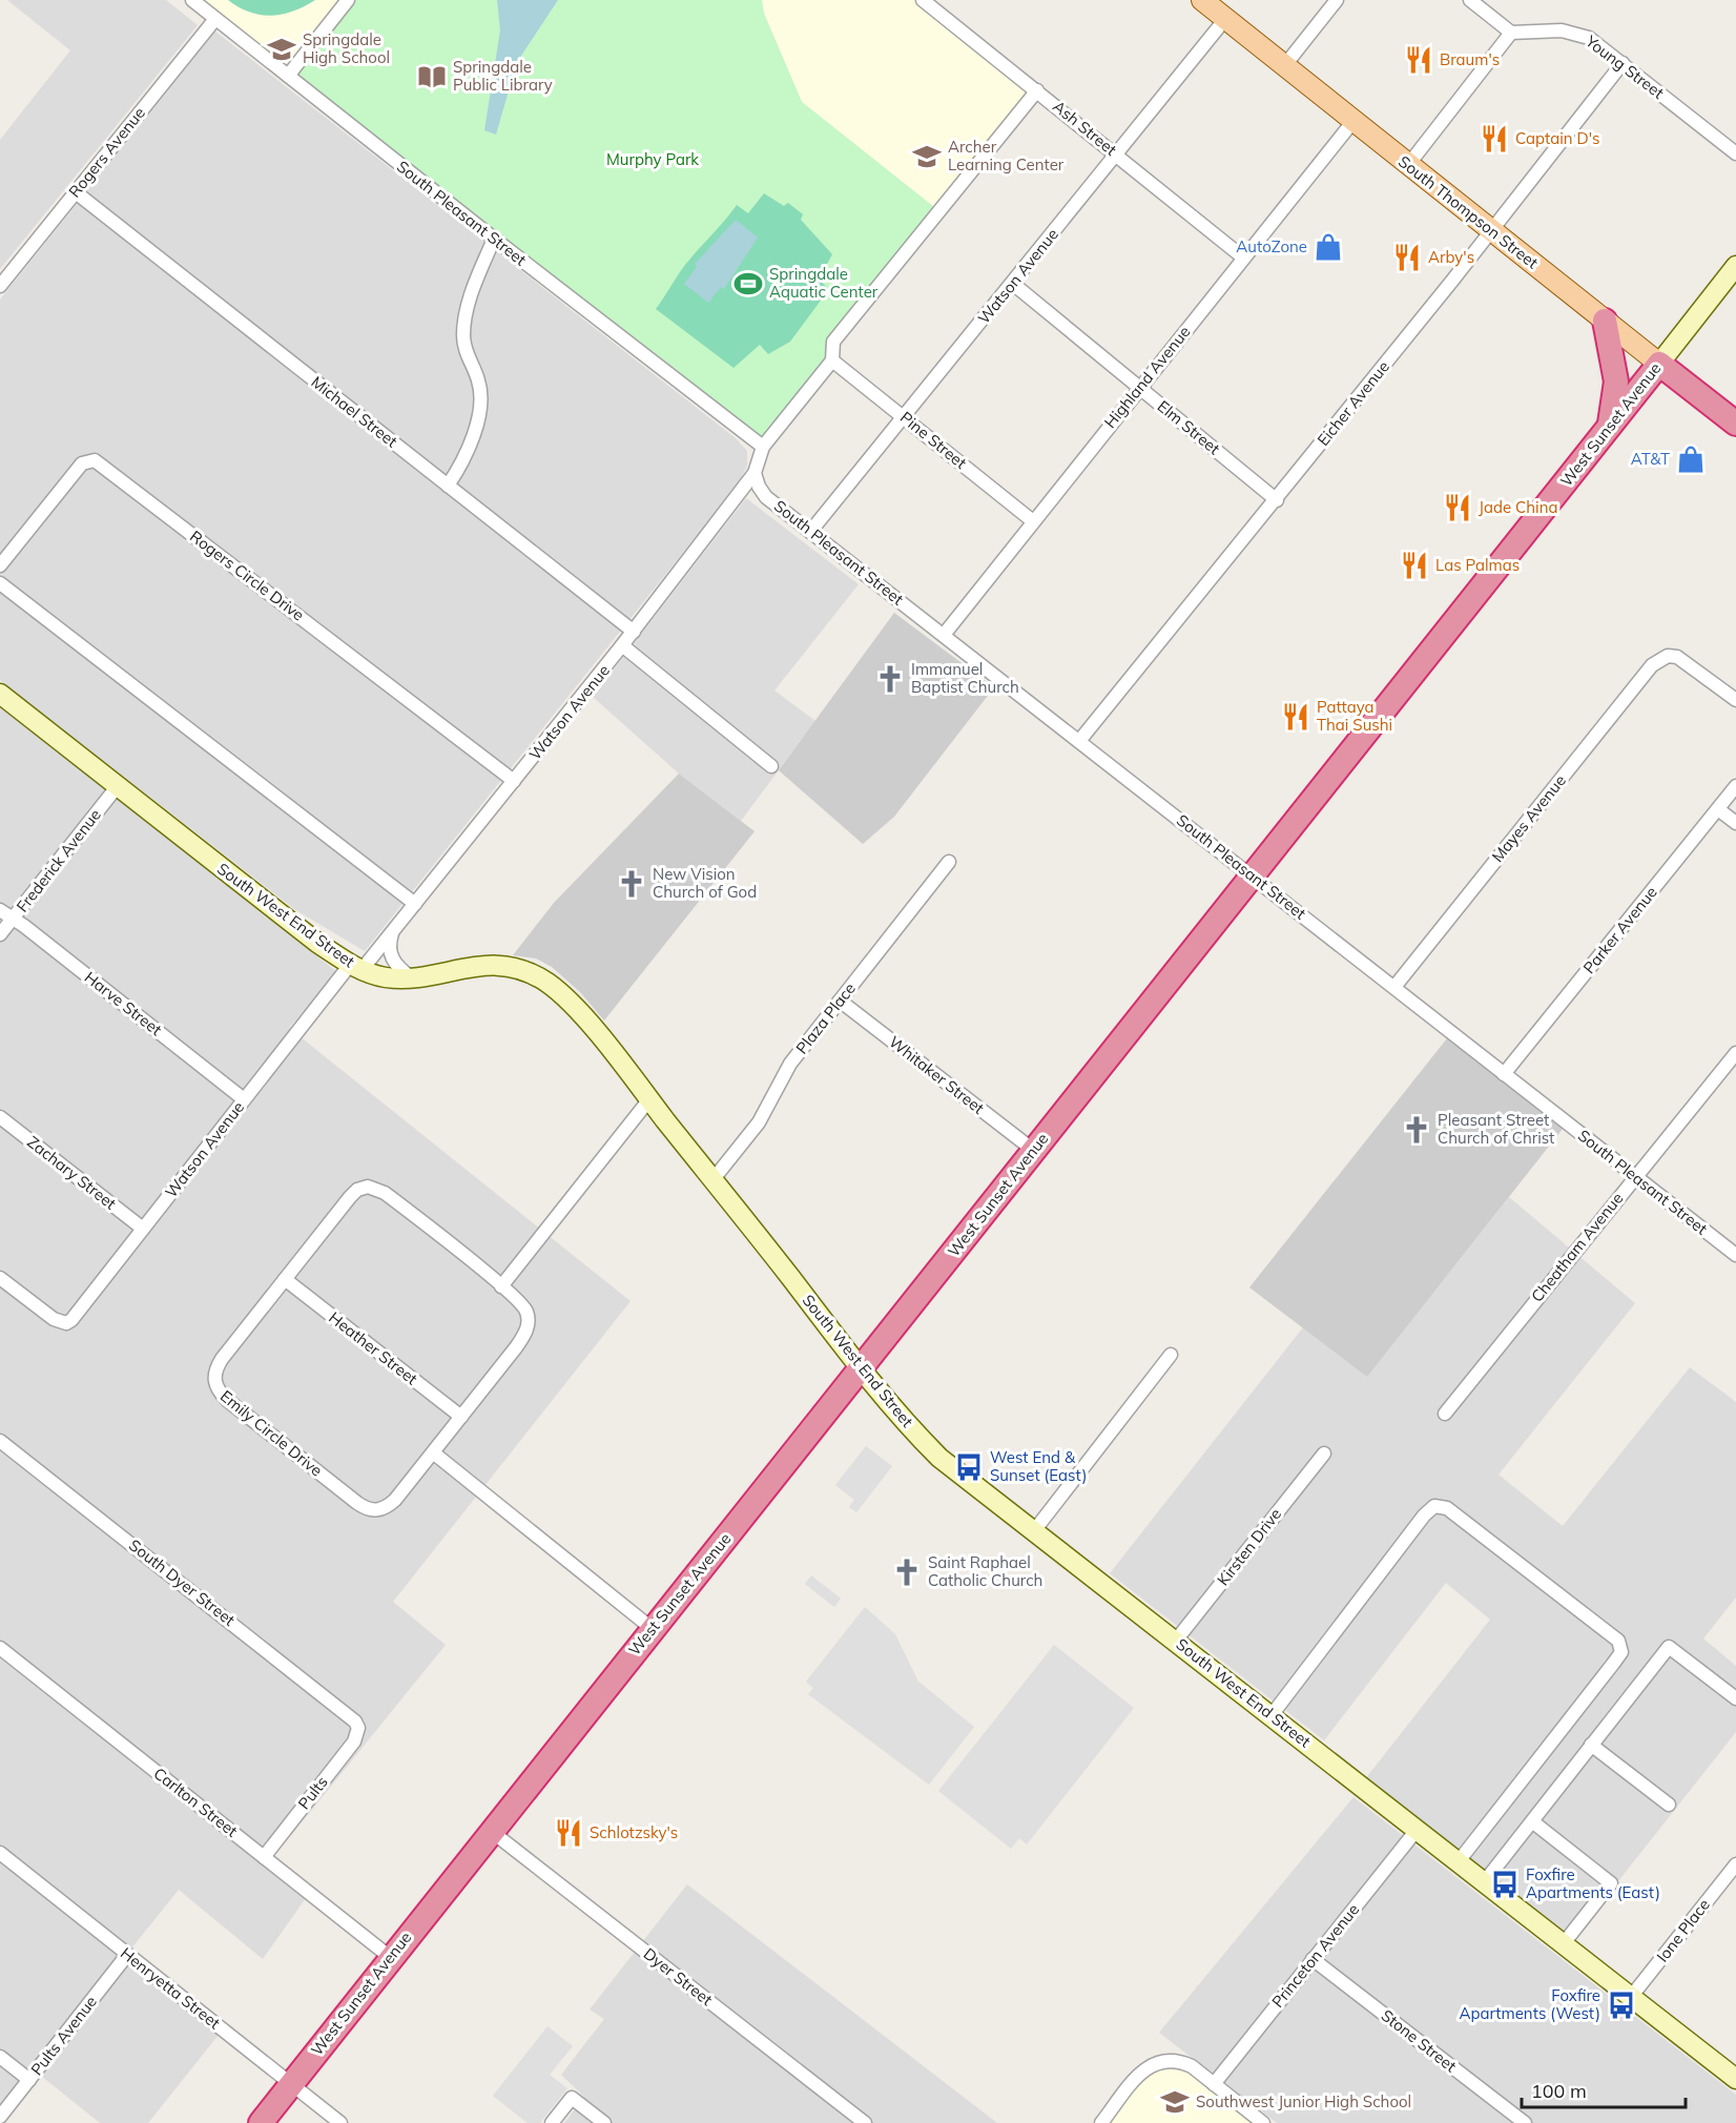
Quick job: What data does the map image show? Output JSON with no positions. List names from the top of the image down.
{
  "streets": {
    "highway": ["South Thompson Street", "West Sunset Avenue"],
    "street": [
      "Young Street",
      "Ash Street",
      "Rogers Avenue",
      "South Pleasant Street",
      "Watson Avenue",
      "Highland Avenue",
      "Eicher Avenue",
      "Michael Street",
      "Elm Street",
      "Pine Street",
      "Rogers Circle Drive",
      "Mayes Avenue",
      "Frederick Avenue",
      "South West End Street",
      "Parker Avenue",
      "Harve Street",
      "Plaza Place",
      "Whitaker Street",
      "Zachary Street",
      "Cheatham Avenue",
      "Heather Street",
      "Emily Circle Drive",
      "Kirsten Drive",
      "South Dyer Street",
      "Pults",
      "Carlton Street",
      "Ione Place",
      "Princeton Avenue",
      "Dyer Street",
      "Henryetta Street",
      "Pults Avenue",
      "Stone Street"
    ]
  },
  "crossings": [
    ["Young Street", "Eicher Avenue"],
    ["Ash Street", "Watson Avenue"],
    ["Ash Street", "Highland Avenue"],
    ["Rogers Avenue", "South Pleasant Street"],
    ["Rogers Avenue", "Michael Street"],
    ["South Thompson Street", "Watson Avenue"],
    ["South Thompson Street", "Highland Avenue"],
    ["South Thompson Street", "Eicher Avenue"],
    ["South Thompson Street", "West Sunset Avenue"],
    ["South Pleasant Street", "Watson Avenue"],
    ["South Pleasant Street", "Highland Avenue"],
    ["South Pleasant Street", "Eicher Avenue"],
    ["South Pleasant Street", "West Sunset Avenue"],
    ["South Pleasant Street", "Mayes Avenue"],
    ["South Pleasant Street", "Parker Avenue"],
    ["South Pleasant Street", "Cheatham Avenue"],
    ["Watson Avenue", "Michael Street"],
    ["Watson Avenue", "Elm Street"],
    ["Watson Avenue", "Pine Street"],
    ["Watson Avenue", "Rogers Circle Drive"],
    ["Watson Avenue", "South West End Street"],
    ["Watson Avenue", "Harve Street"],
    ["Watson Avenue", "Zachary Street"],
    ["Highland Avenue", "Elm Street"],
    ["Highland Avenue", "Pine Street"],
    ["Eicher Avenue", "Elm Street"],
    ["West Sunset Avenue", "South West End Street"],
    ["West Sunset Avenue", "Whitaker Street"],
    ["West Sunset Avenue", "Carlton Street"],
    ["West Sunset Avenue", "Dyer Street"],
    ["West Sunset Avenue", "Henryetta Street"],
    ["Frederick Avenue", "South West End Street"],
    ["Frederick Avenue", "Harve Street"],
    ["South West End Street", "Plaza Place"],
    ["South West End Street", "Kirsten Drive"],
    ["South West End Street", "Ione Place"],
    ["South West End Street", "Princeton Avenue"],
    ["Plaza Place", "Whitaker Street"],
    ["Heather Street", "Emily Circle Drive"],
    ["South Dyer Street", "Pults"],
    ["Pults", "Carlton Street"],
    ["Princeton Avenue", "Stone Street"],
    ["Henryetta Street", "Pults Avenue"]
  ],
  "parks": ["Murphy Park"],
  "places": {
    "school or university": ["Springdale High School", "Archer Learning Center", "Southwest Junior High School"],
    "restaurant": [
      "Braum's",
      "Captain D's",
      "Arby's",
      "Jade China",
      "Las Palmas",
      "Pattaya Thai Sushi",
      "Schlotzsky's"
    ],
    "library": ["Springdale Public Library"],
    "shop": ["AutoZone", "AT&T"],
    "sports": ["Springdale Aquatic Center"],
    "church": [
      "Immanuel Baptist Church",
      "New Vision Church of God",
      "Pleasant Street Church of Christ",
      "Saint Raphael Catholic Church"
    ],
    "bus stop": ["West End & Sunset (East)", "Foxfire Apartments (East)", "Foxfire Apartments (West)"]
  },
  "scale_bar": "100 m"
}
